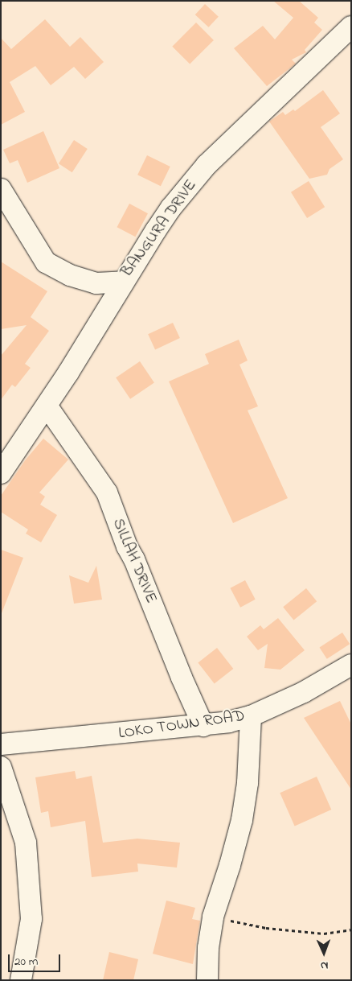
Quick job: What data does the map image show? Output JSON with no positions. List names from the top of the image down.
{
  "streets": {
    "street": ["BANGURA DRIVE", "SILLAH DRIVE", "LOKO TOWN ROAD"]
  },
  "crossings": [
    ["SILLAH DRIVE", "LOKO TOWN ROAD"]
  ],
  "scale_bar": "20 m",
  "north": "bottom"
}
